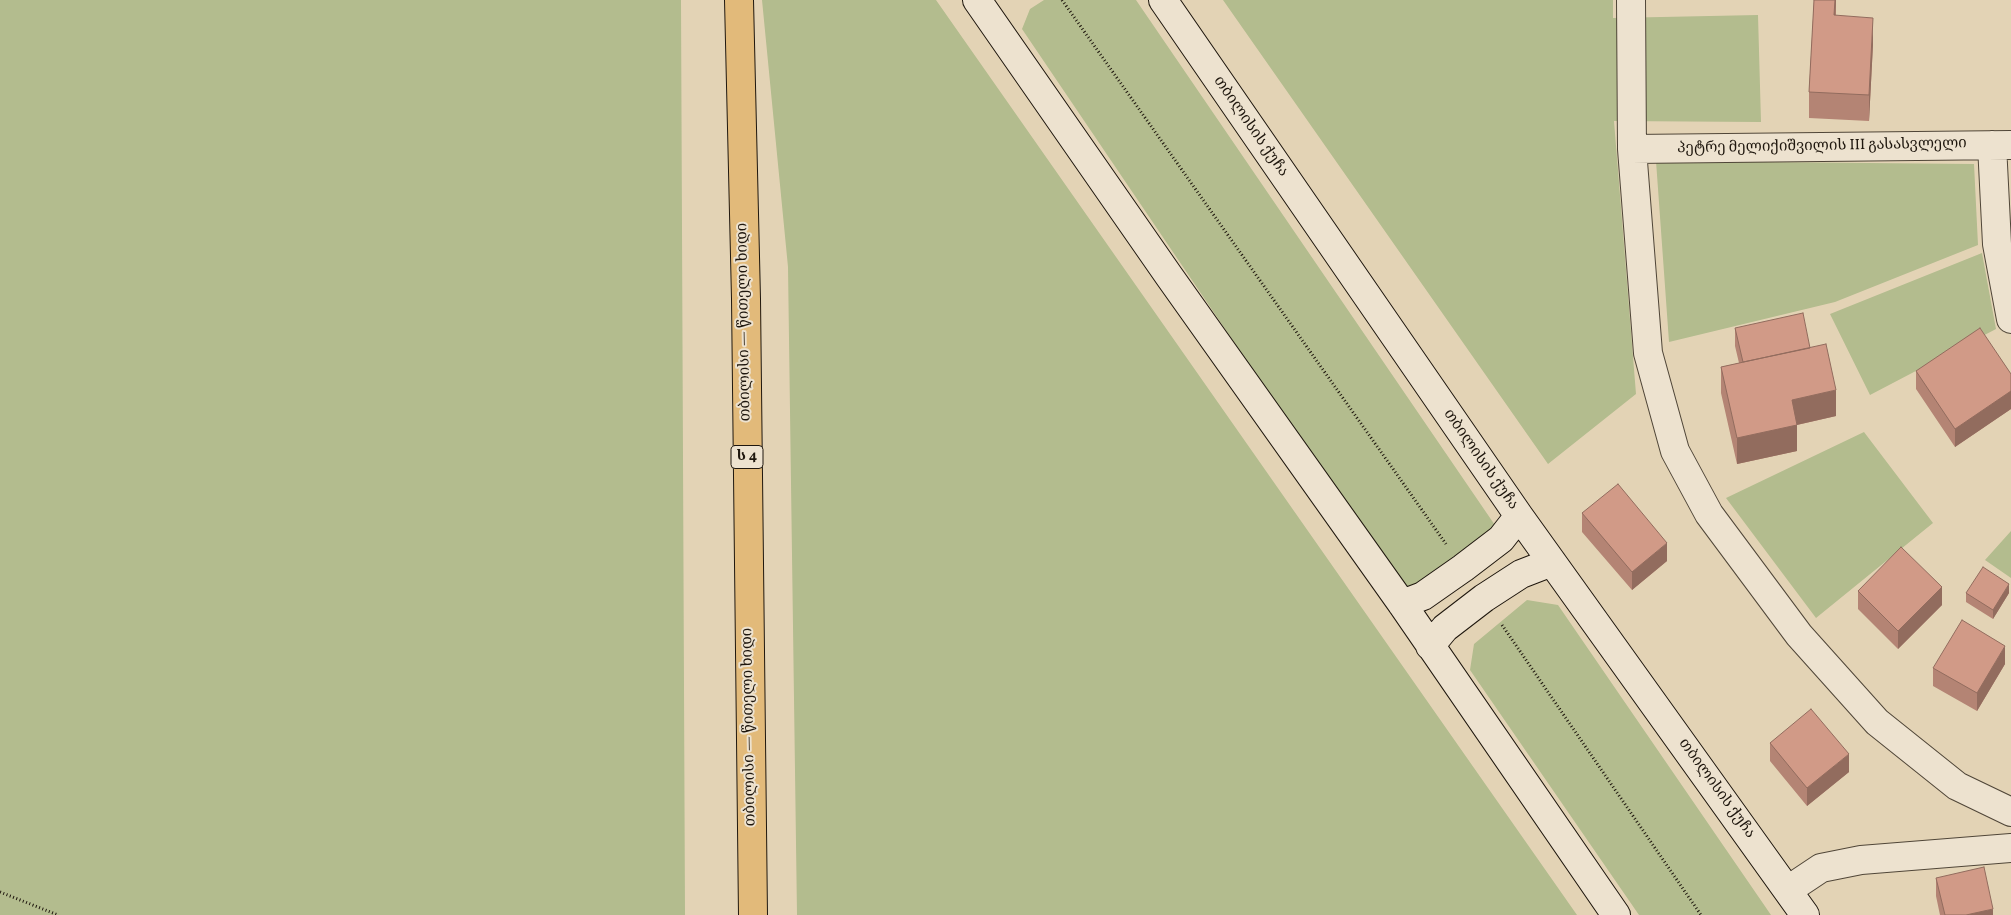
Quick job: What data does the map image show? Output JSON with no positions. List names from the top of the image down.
{
  "streets": {
    "highway": ["თბილისი — წითელი ხიდი", "ს 4"],
    "main road": ["თბილისის ქუჩა", "პეტრე მელიქიშვილის III გასასვლელი"]
  }
}
